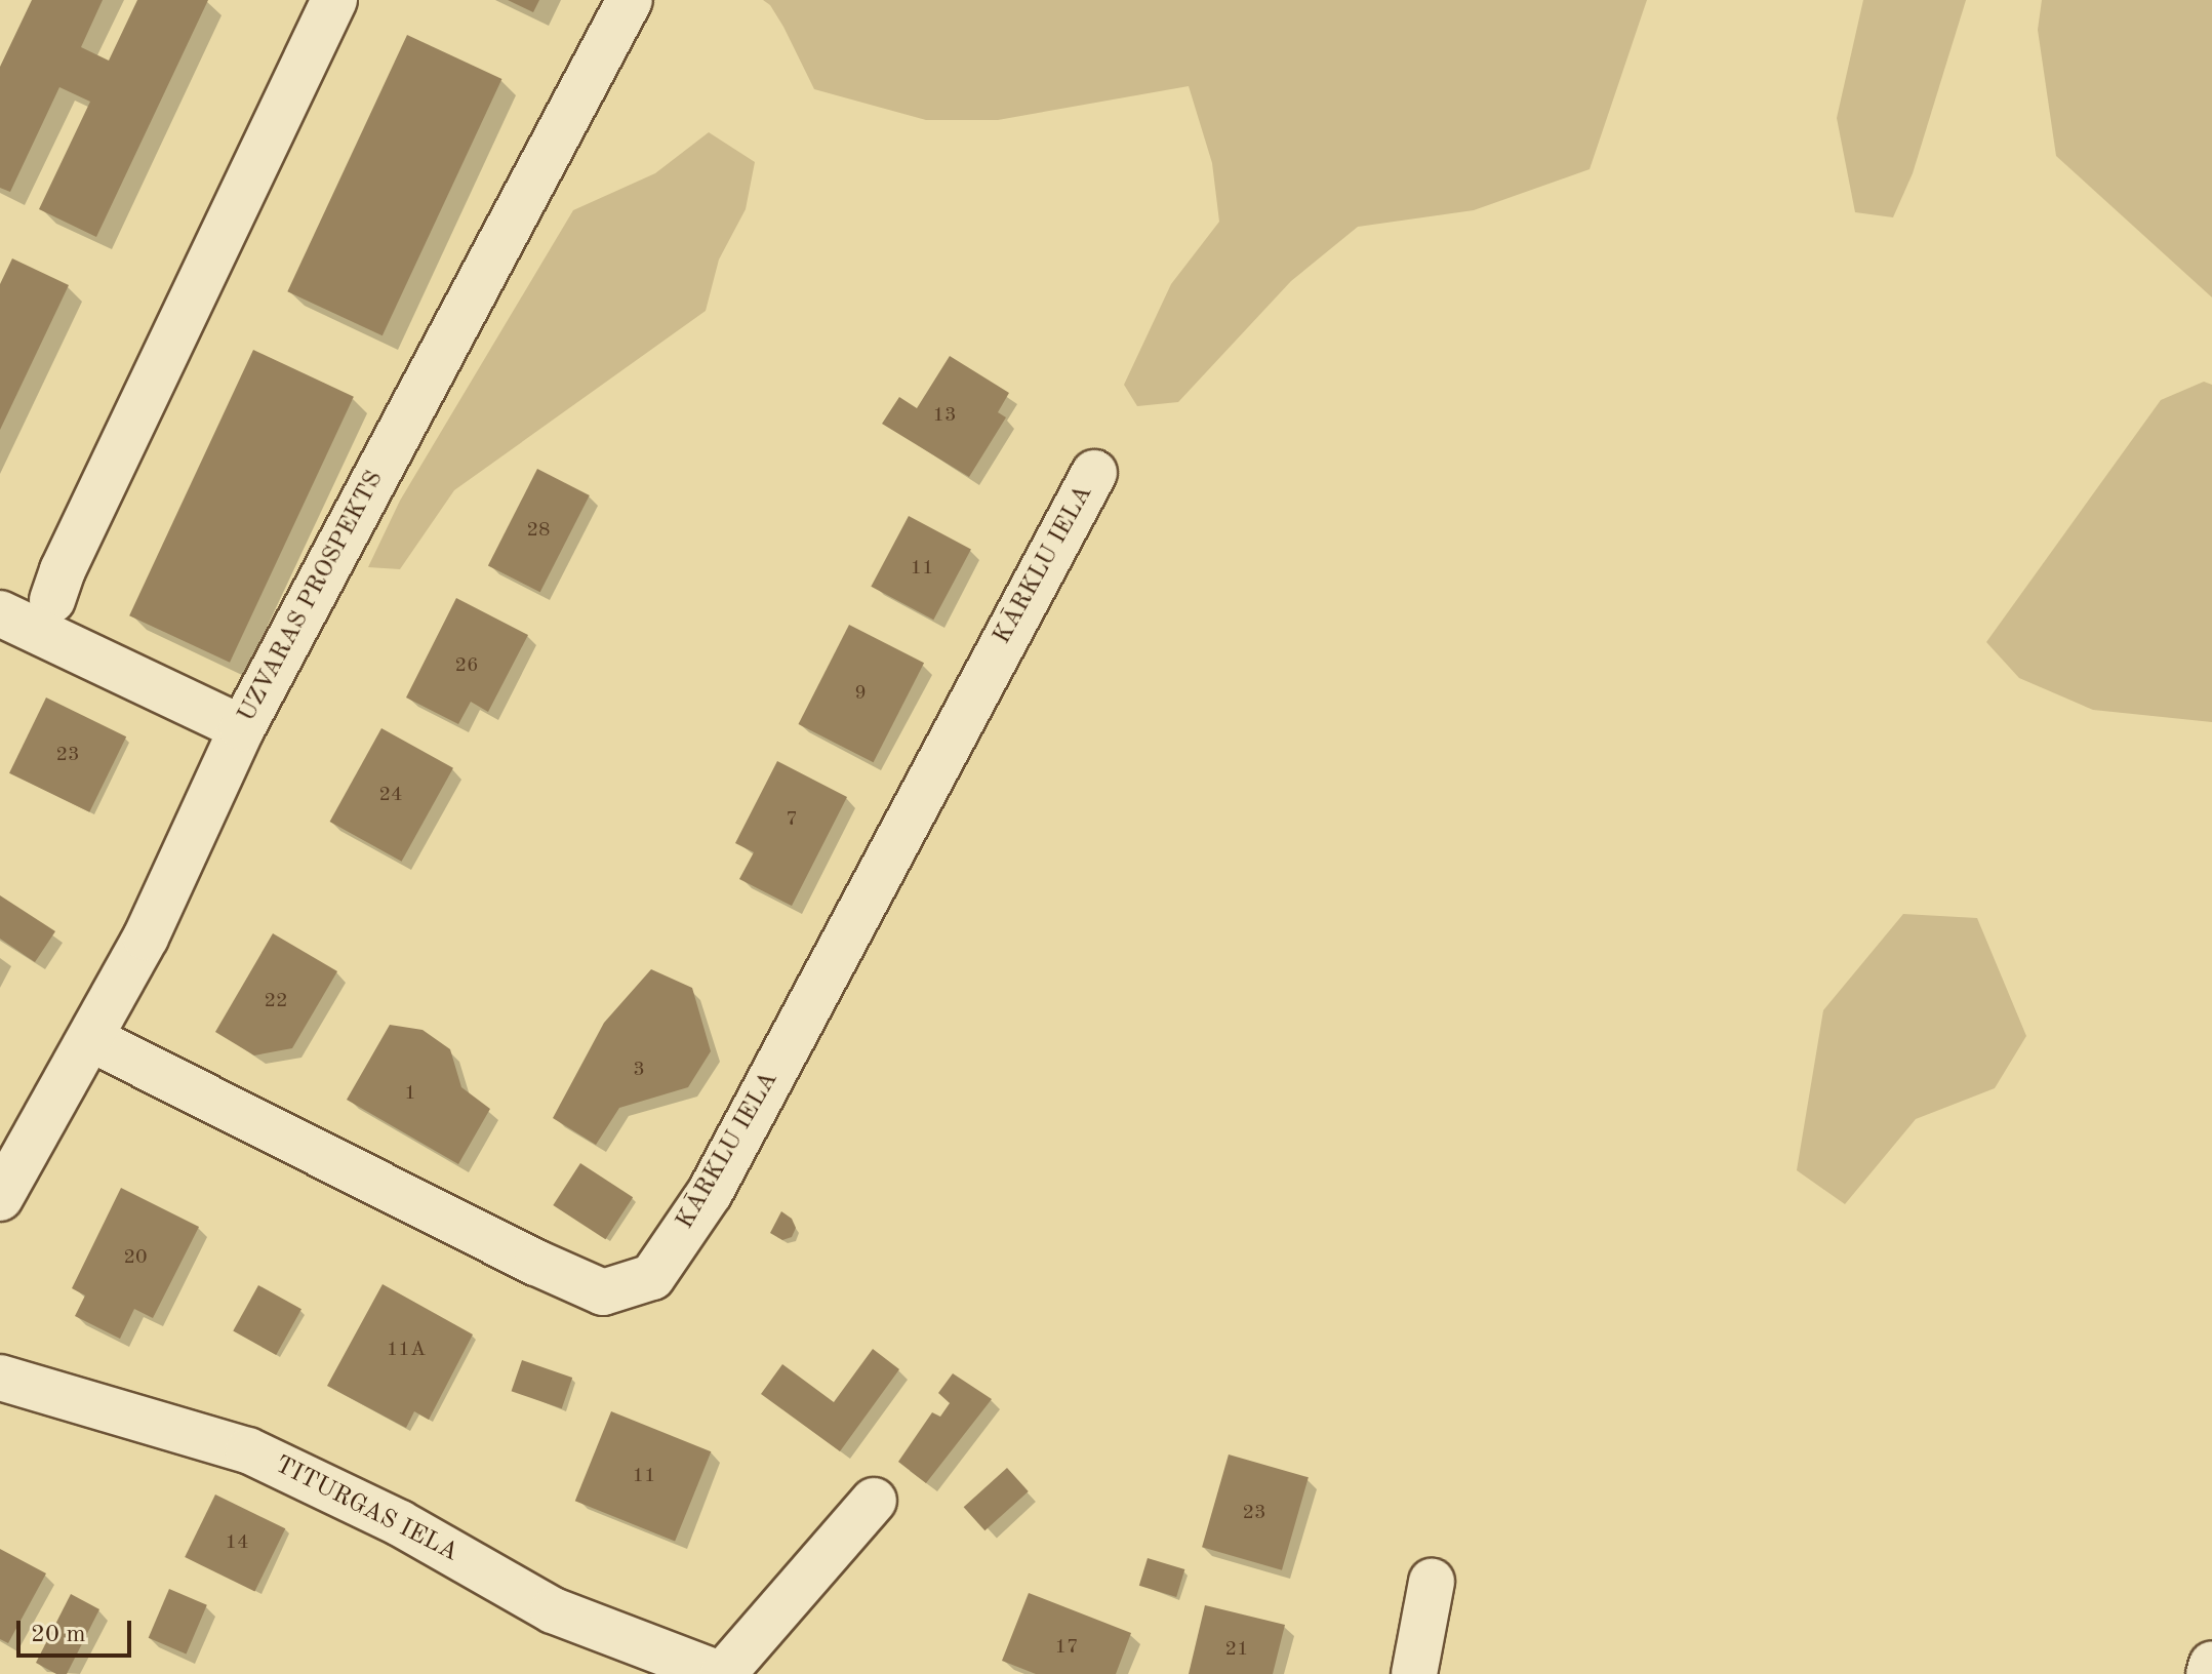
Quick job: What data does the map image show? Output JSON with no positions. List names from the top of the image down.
{
  "streets": {
    "street": ["KĀRKLU IELA", "UZVARAS PROSPEKTS", "TITURGAS IELA"]
  },
  "crossings": [
    ["KĀRKLU IELA", "UZVARAS PROSPEKTS"]
  ],
  "house_numbers": [
    "13",
    "28",
    "11",
    "26",
    "9",
    "23",
    "24",
    "7",
    "22",
    "3",
    "1",
    "20",
    "11A",
    "11",
    "23",
    "14",
    "17",
    "21"
  ],
  "scale_bar": "20 m"
}
